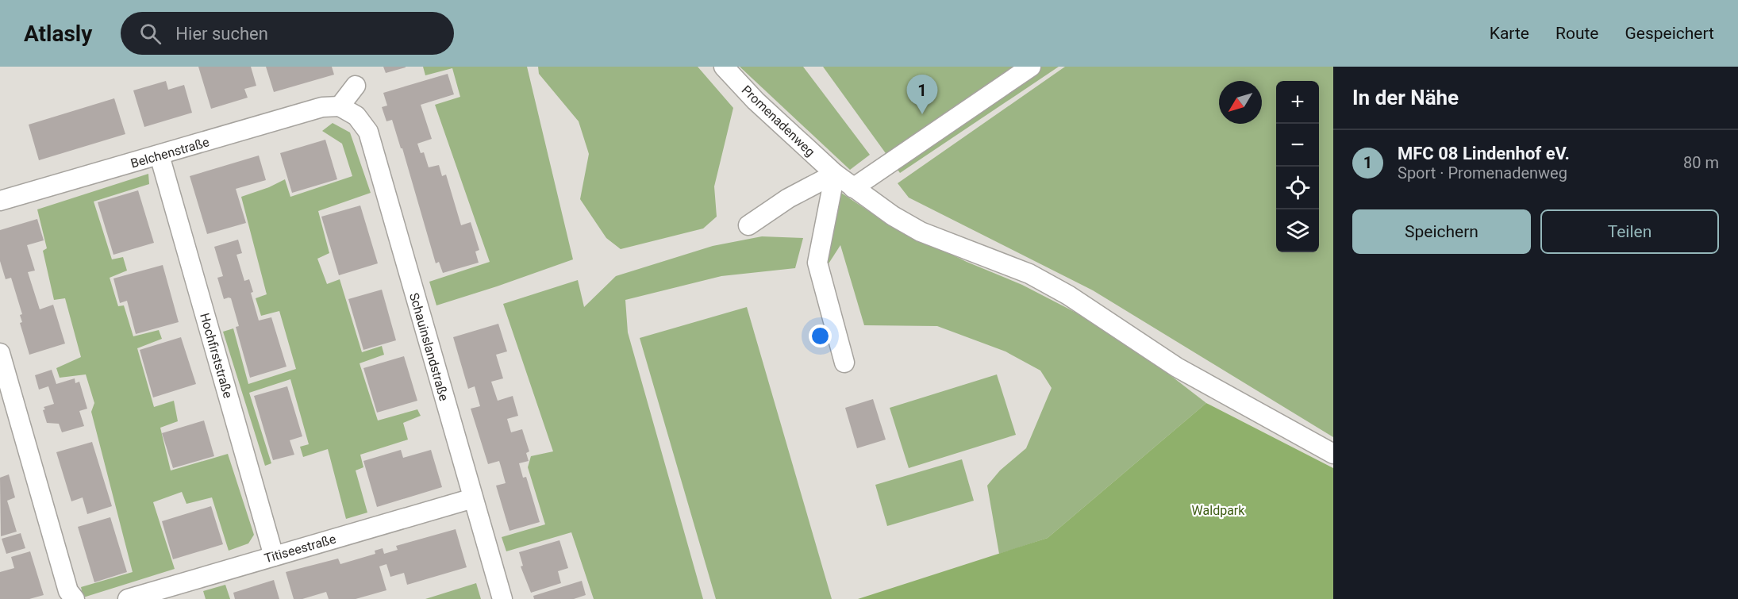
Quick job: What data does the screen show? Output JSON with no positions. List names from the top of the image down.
{
  "streets": {
    "street": [
      "Promenadenweg",
      "Belchenstraße",
      "Schauinslandstraße",
      "Hochfirststraße",
      "Titiseestraße"
    ]
  },
  "crossings": [
    ["Belchenstraße", "Schauinslandstraße"],
    ["Belchenstraße", "Hochfirststraße"],
    ["Schauinslandstraße", "Titiseestraße"],
    ["Hochfirststraße", "Titiseestraße"]
  ],
  "parks": ["Waldpark"],
  "north": "bottom left",
  "page": {
    "header": "Atlasly",
    "search": "Hier suchen",
    "nav": ["Karte", "Route", "Gespeichert"],
    "heading": "In der Nähe",
    "pins": "1",
    "map_buttons": ["+", "−"],
    "list": [
      {
        "mark": "1",
        "name": "MFC 08 Lindenhof eV.",
        "note": "Sport · Promenadenweg",
        "value": "80 m"
      }
    ],
    "buttons": ["Speichern", "Teilen"]
  }
}
